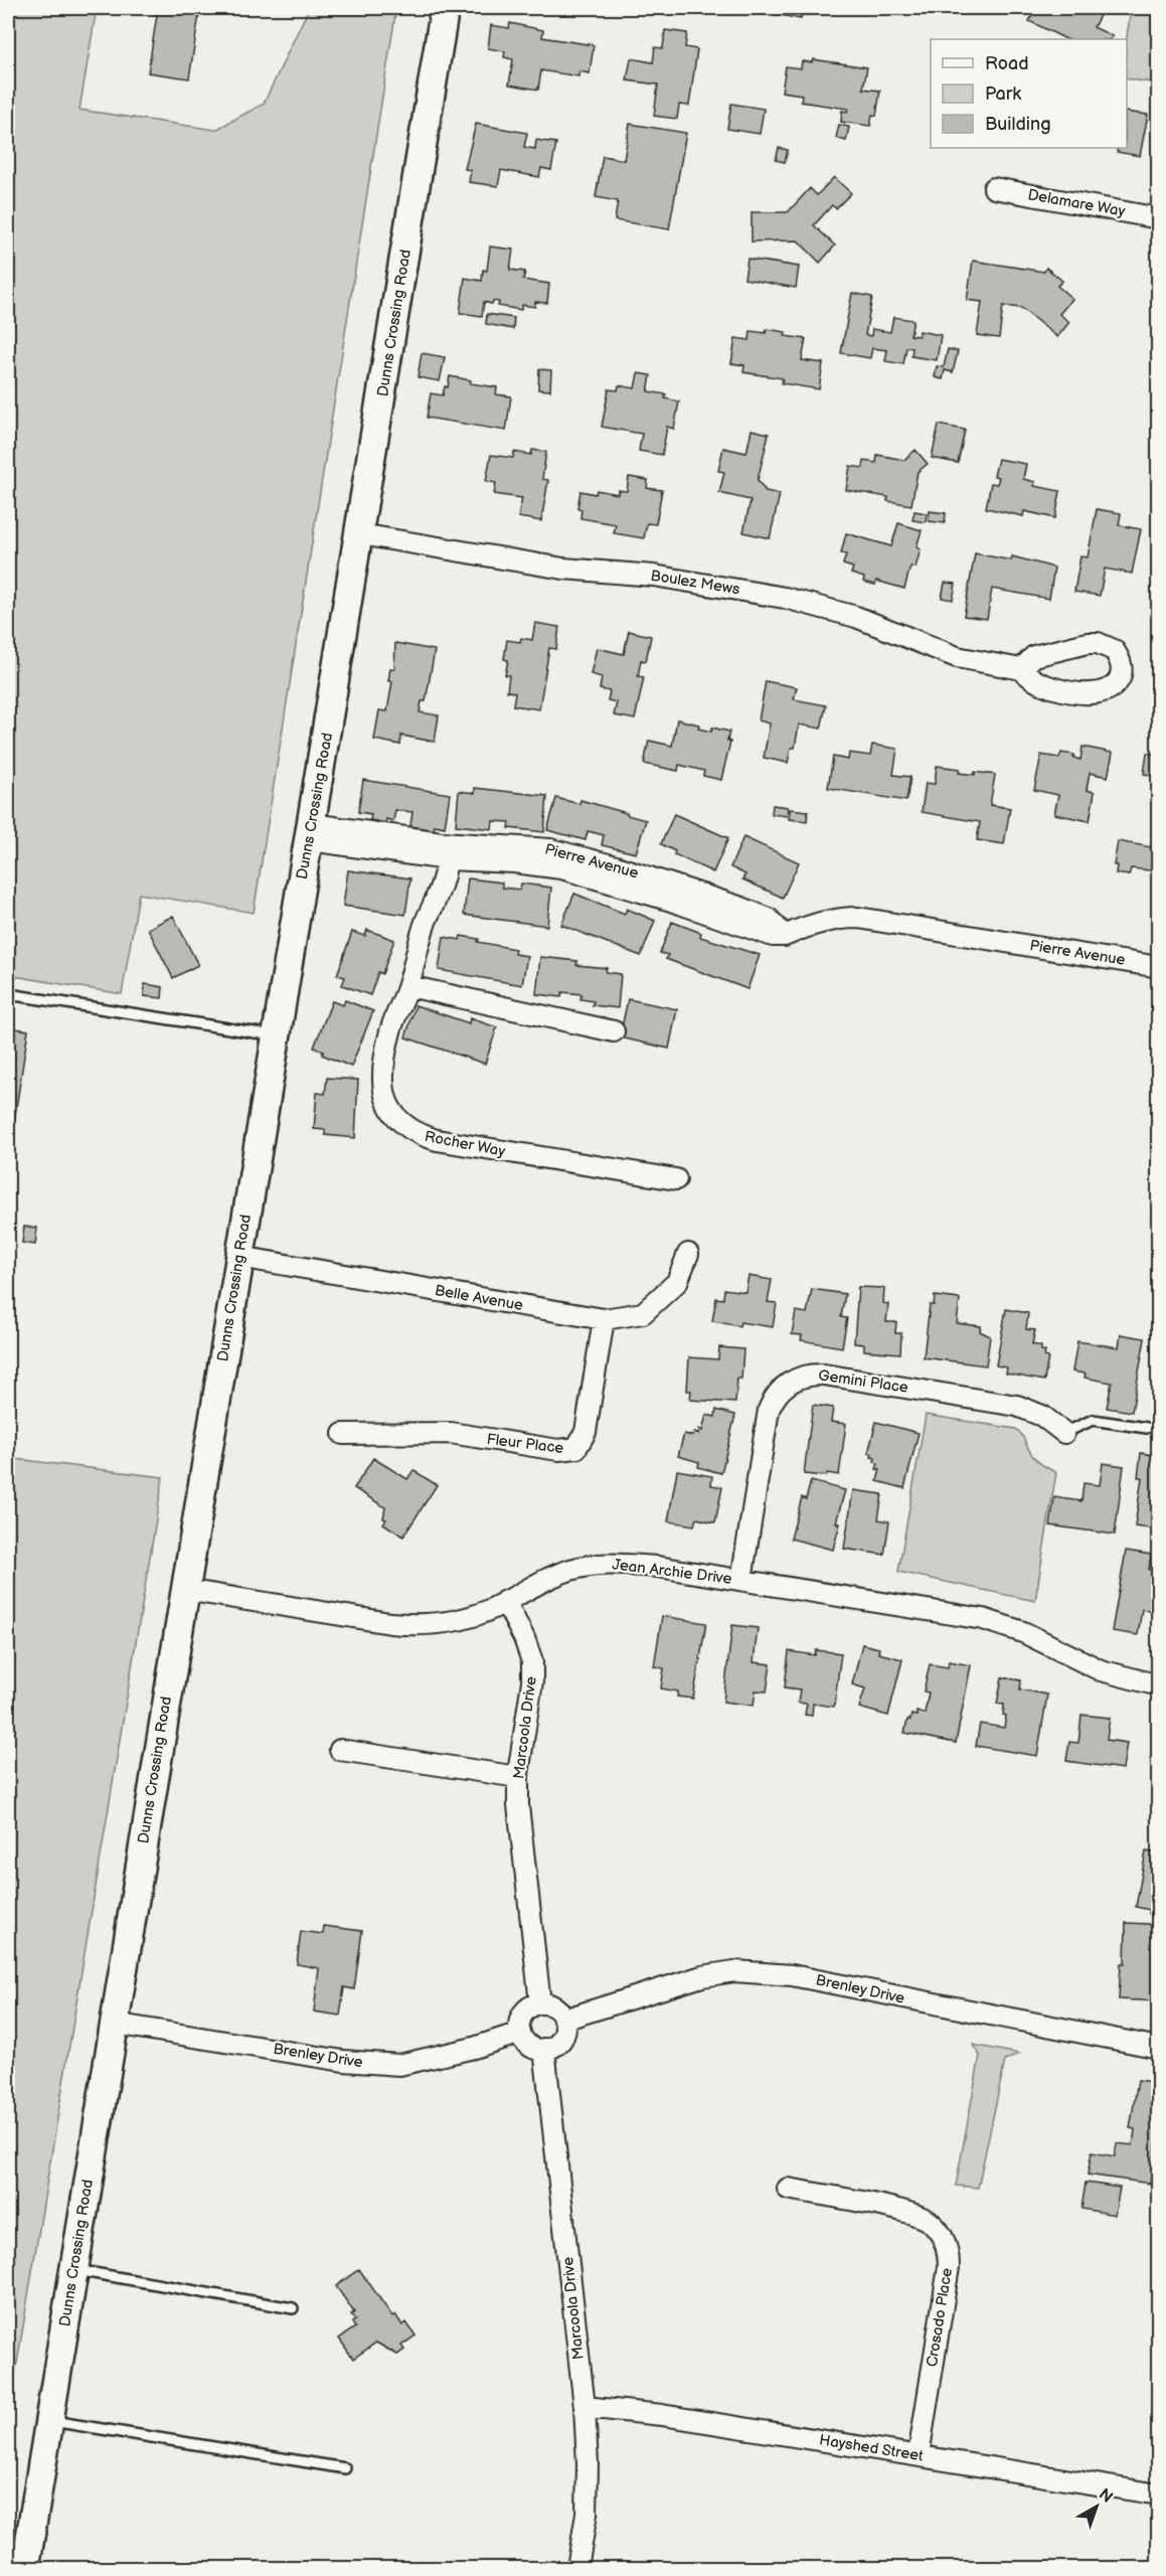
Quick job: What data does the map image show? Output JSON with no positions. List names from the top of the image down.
{
  "streets": {
    "street": [
      "Delamare Way",
      "Dunns Crossing Road",
      "Boulez Mews",
      "Pierre Avenue",
      "Rocher Way",
      "Belle Avenue",
      "Gemini Place",
      "Fleur Place",
      "Jean Archie Drive",
      "Marcoola Drive",
      "Brenley Drive",
      "Crosado Place",
      "Hayshed Street"
    ]
  },
  "crossings": [
    ["Dunns Crossing Road", "Boulez Mews"],
    ["Dunns Crossing Road", "Pierre Avenue"],
    ["Dunns Crossing Road", "Belle Avenue"],
    ["Dunns Crossing Road", "Jean Archie Drive"],
    ["Dunns Crossing Road", "Brenley Drive"],
    ["Pierre Avenue", "Rocher Way"],
    ["Belle Avenue", "Fleur Place"],
    ["Gemini Place", "Jean Archie Drive"],
    ["Jean Archie Drive", "Marcoola Drive"],
    ["Marcoola Drive", "Brenley Drive"],
    ["Marcoola Drive", "Hayshed Street"],
    ["Crosado Place", "Hayshed Street"]
  ],
  "legend": ["Road", "Park", "Building"],
  "north": "top right"
}
